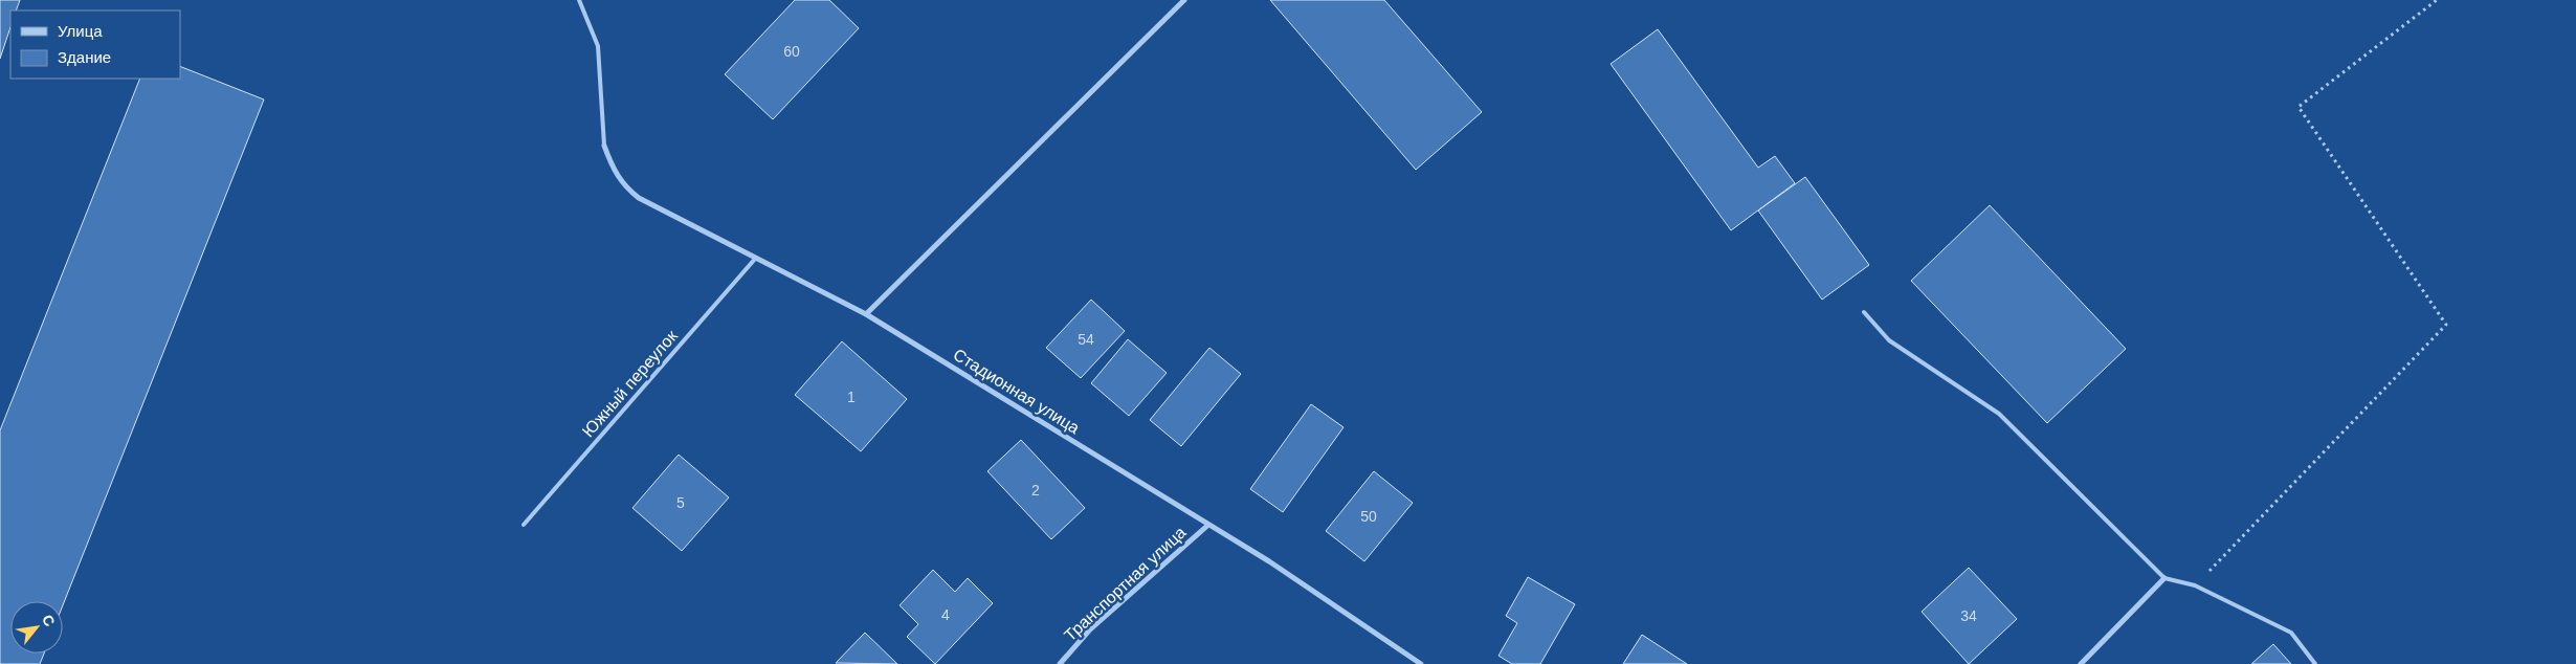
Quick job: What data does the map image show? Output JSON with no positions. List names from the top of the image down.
{
  "streets": {
    "street": ["Стадионная улица", "Транспортная улица"],
    "lane": ["Южный переулок"]
  },
  "crossings": [
    ["Южный переулок", "Стадионная улица"],
    ["Стадионная улица", "Транспортная улица"]
  ],
  "house_numbers": [
    "60",
    "54",
    "1",
    "2",
    "5",
    "50",
    "4",
    "34"
  ],
  "legend": ["Улица", "Здание"],
  "north": "top right"
}
